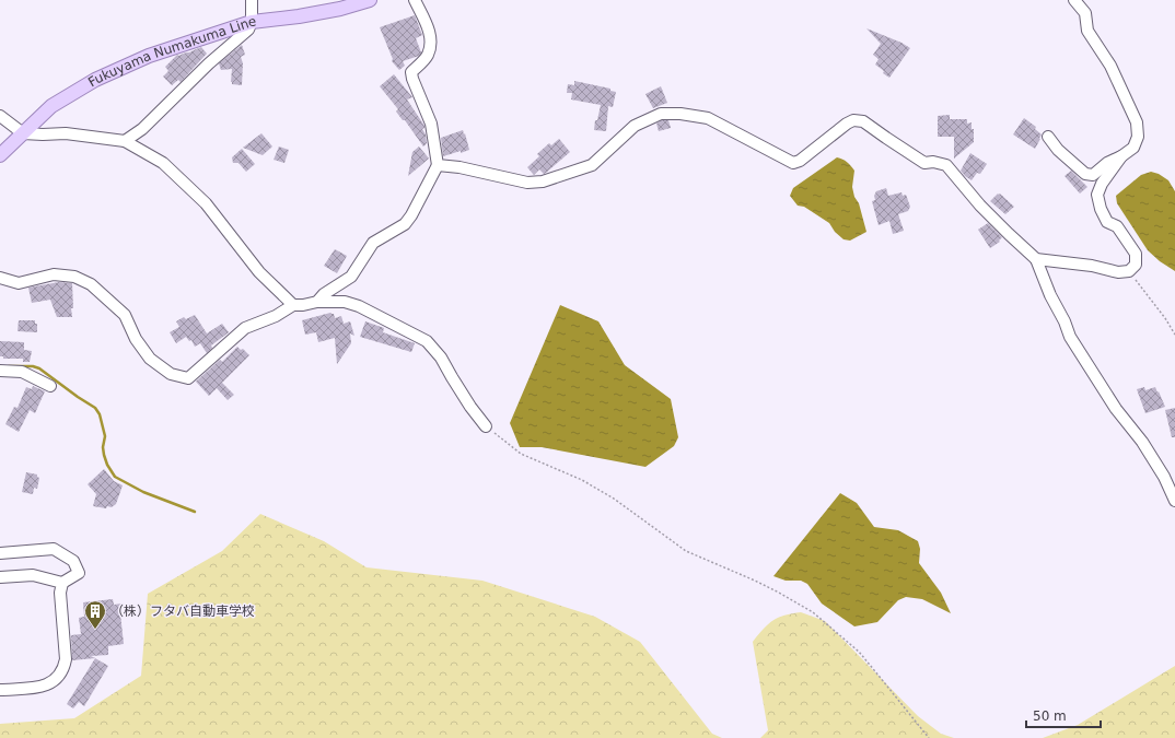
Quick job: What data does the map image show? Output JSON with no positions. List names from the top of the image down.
{
  "streets": {
    "main road": ["Fukuyama Numakuma Line"]
  },
  "places": {
    "building": ["（株）フタバ自動車学校"]
  },
  "scale_bar": "50 m"
}
